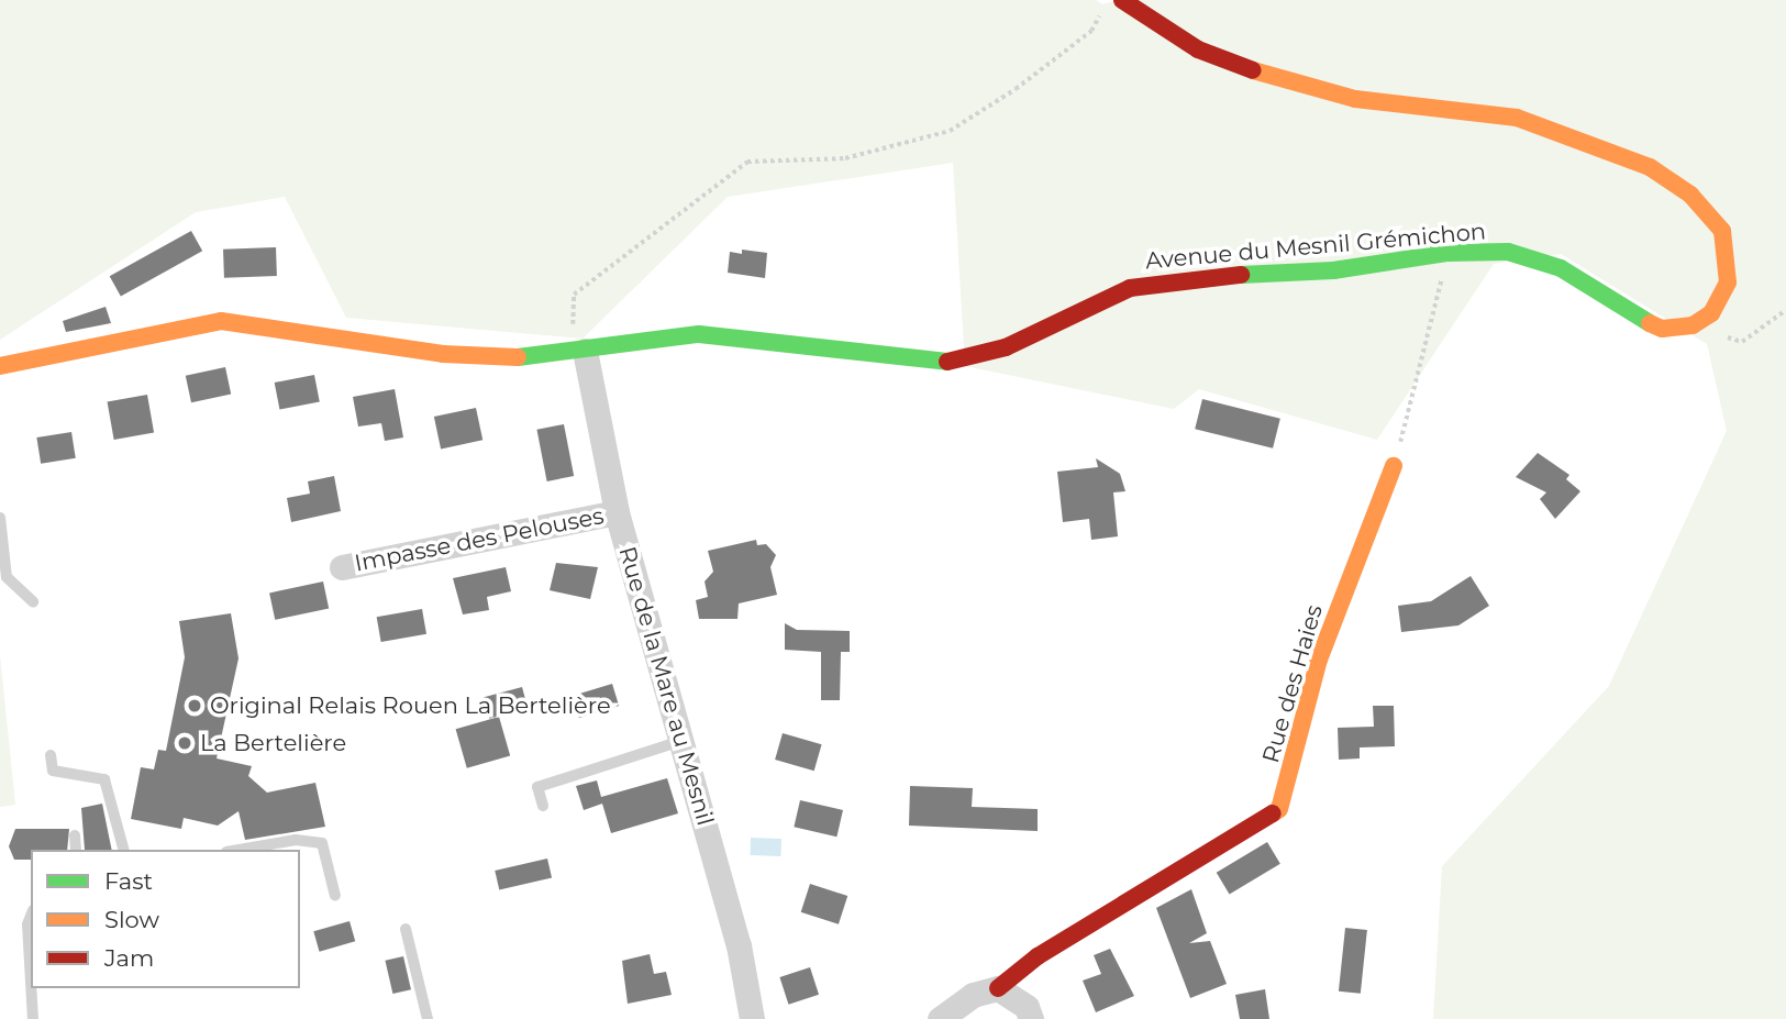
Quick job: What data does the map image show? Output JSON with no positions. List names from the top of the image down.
{
  "streets": {
    "street": [
      "Avenue du Mesnil Grémichon",
      "Impasse des Pelouses",
      "Rue des Haies",
      "Rue de la Mare au Mesnil"
    ]
  },
  "crossings": [
    ["Avenue du Mesnil Grémichon", "Rue de la Mare au Mesnil"],
    ["Impasse des Pelouses", "Rue de la Mare au Mesnil"]
  ],
  "places": ["Original Relais Rouen La Bertelière", "La Bertelière"],
  "legend": ["Fast", "Slow", "Jam"]
}
